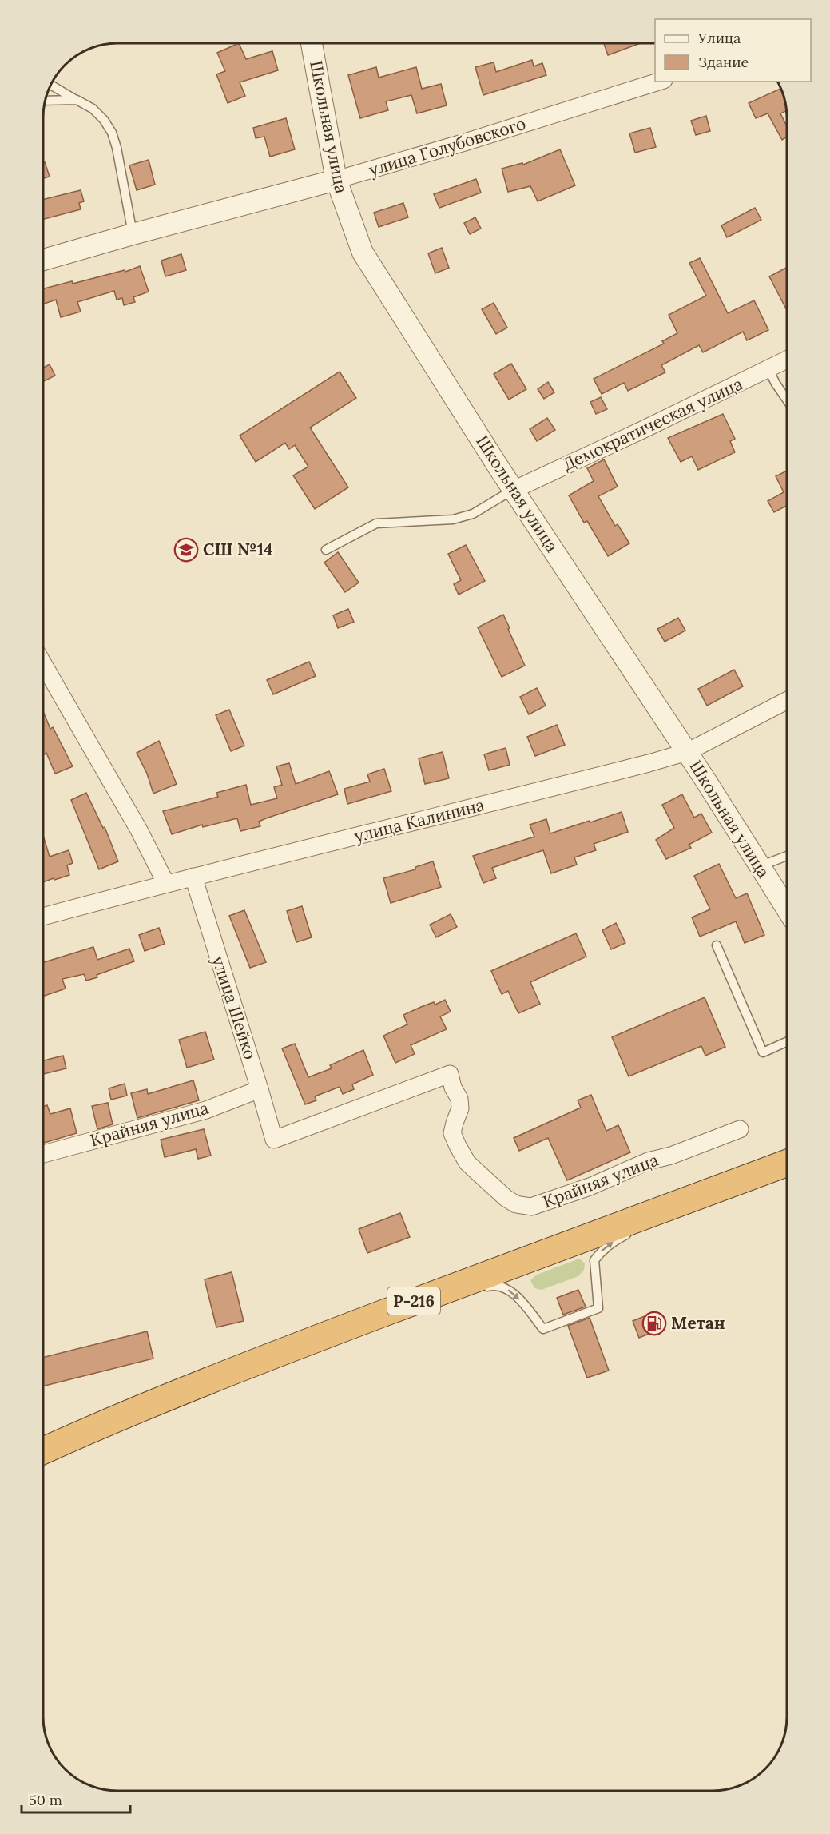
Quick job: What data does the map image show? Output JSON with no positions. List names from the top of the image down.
{
  "streets": {
    "highway": ["Р-216"],
    "street": [
      "Школьная улица",
      "улица Голубовского",
      "Демократическая улица",
      "улица Калинина",
      "улица Шейко",
      "Крайняя улица"
    ]
  },
  "crossings": [
    ["Школьная улица", "улица Голубовского"],
    ["Школьная улица", "Демократическая улица"],
    ["Школьная улица", "улица Калинина"],
    ["улица Калинина", "улица Шейко"],
    ["улица Шейко", "Крайняя улица"]
  ],
  "places": {
    "school or university": ["СШ №14"],
    "fuel station": ["Метан"]
  },
  "legend": ["Улица", "Здание"],
  "scale_bar": "50 m"
}
